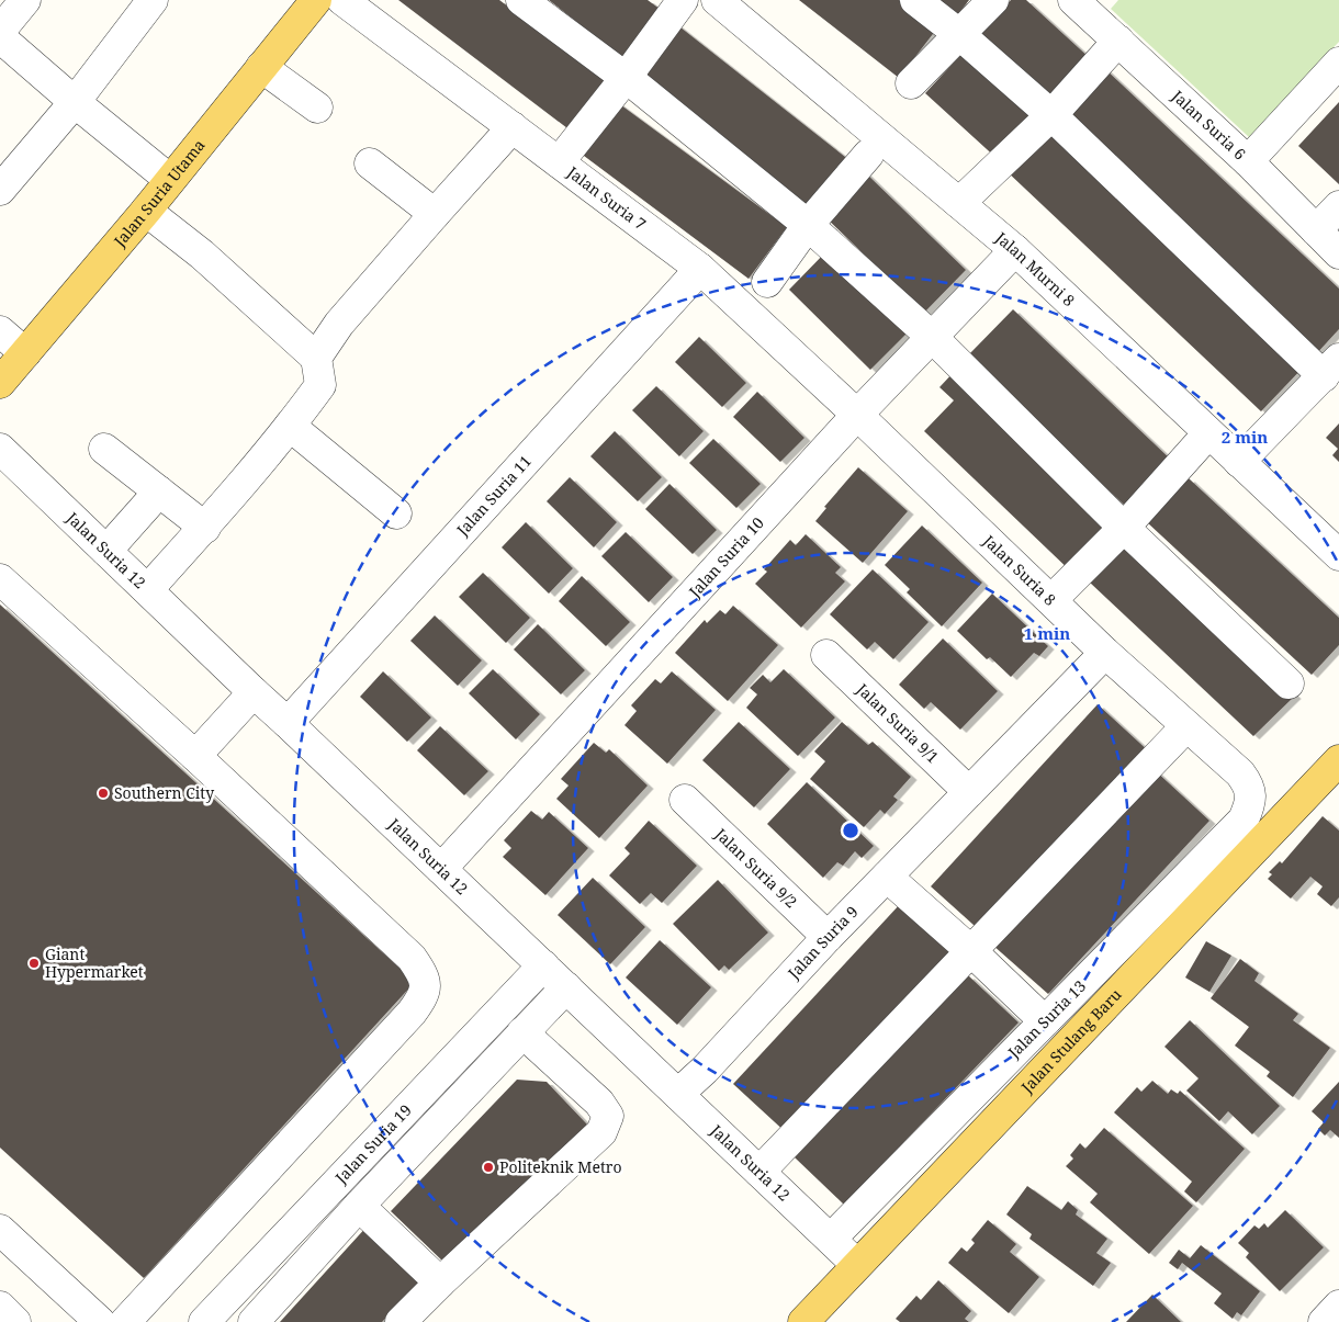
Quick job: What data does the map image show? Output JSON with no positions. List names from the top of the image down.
{
  "streets": {
    "main road": ["Jalan Suria Utama", "Jalan Stulang Baru"],
    "street": [
      "Jalan Suria 6",
      "Jalan Suria 7",
      "Jalan Murni 8",
      "Jalan Suria 11",
      "Jalan Suria 12",
      "Jalan Suria 10",
      "Jalan Suria 8",
      "Jalan Suria 9/1",
      "Jalan Suria 9/2",
      "Jalan Suria 9",
      "Jalan Suria 13",
      "Jalan Suria 19"
    ]
  },
  "crossings": [
    ["Jalan Suria 7", "Jalan Suria 11"],
    ["Jalan Suria 7", "Jalan Suria 10"],
    ["Jalan Suria 7", "Jalan Suria 8"],
    ["Jalan Murni 8", "Jalan Suria 10"],
    ["Jalan Suria 11", "Jalan Suria 12"],
    ["Jalan Suria 12", "Jalan Suria 10"],
    ["Jalan Suria 12", "Jalan Suria 9"],
    ["Jalan Suria 12", "Jalan Suria 13"],
    ["Jalan Suria 12", "Jalan Stulang Baru"],
    ["Jalan Suria 12", "Jalan Suria 19"],
    ["Jalan Suria 10", "Jalan Suria 8"],
    ["Jalan Suria 8", "Jalan Suria 9"],
    ["Jalan Suria 8", "Jalan Suria 13"],
    ["Jalan Suria 9/1", "Jalan Suria 9"],
    ["Jalan Suria 9/2", "Jalan Suria 9"]
  ],
  "places": ["Southern City", "Giant Hypermarket", "Politeknik Metro"],
  "rings": ["2 min", "1 min"]
}
